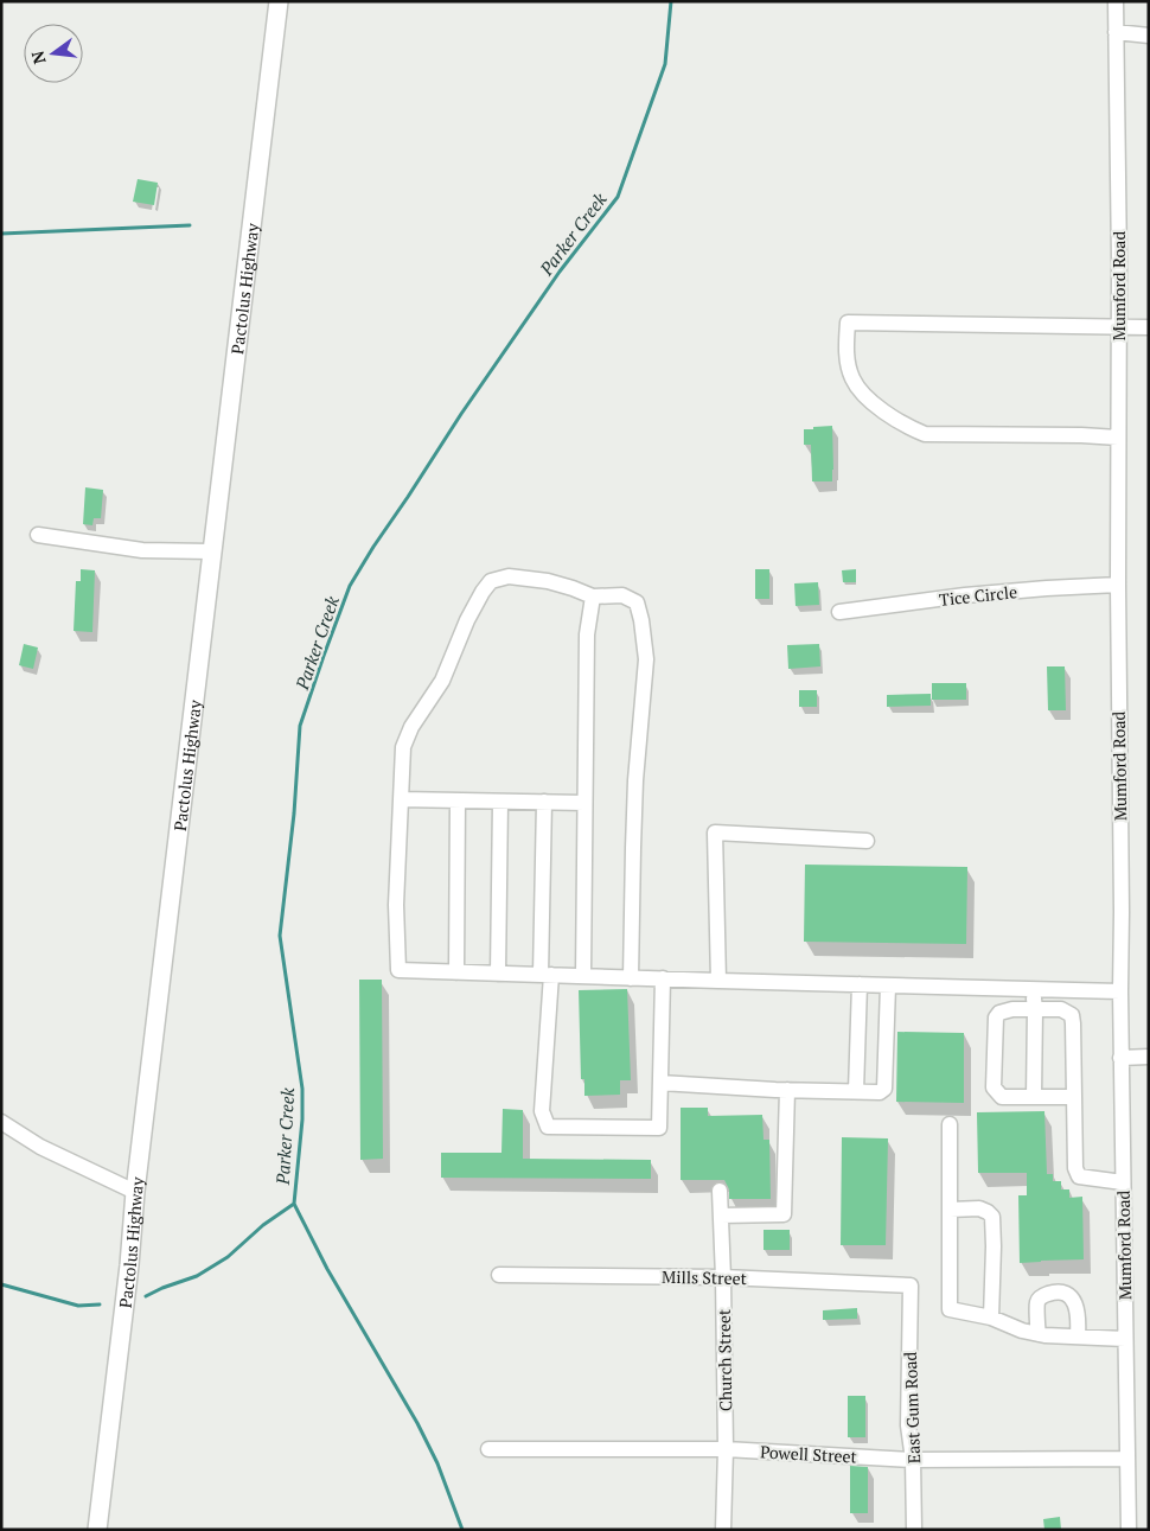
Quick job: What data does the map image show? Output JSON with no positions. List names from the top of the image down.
{
  "streets": {
    "main road": ["Pactolus Highway"],
    "street": [
      "Mumford Road",
      "Tice Circle",
      "Mills Street",
      "Church Street",
      "East Gum Road",
      "Powell Street"
    ]
  },
  "crossings": [
    ["Mumford Road", "Tice Circle"],
    ["Mumford Road", "Powell Street"],
    ["Mills Street", "Church Street"],
    ["Mills Street", "East Gum Road"],
    ["Church Street", "Powell Street"],
    ["East Gum Road", "Powell Street"]
  ],
  "water": ["Parker Creek"],
  "north": "left"
}
